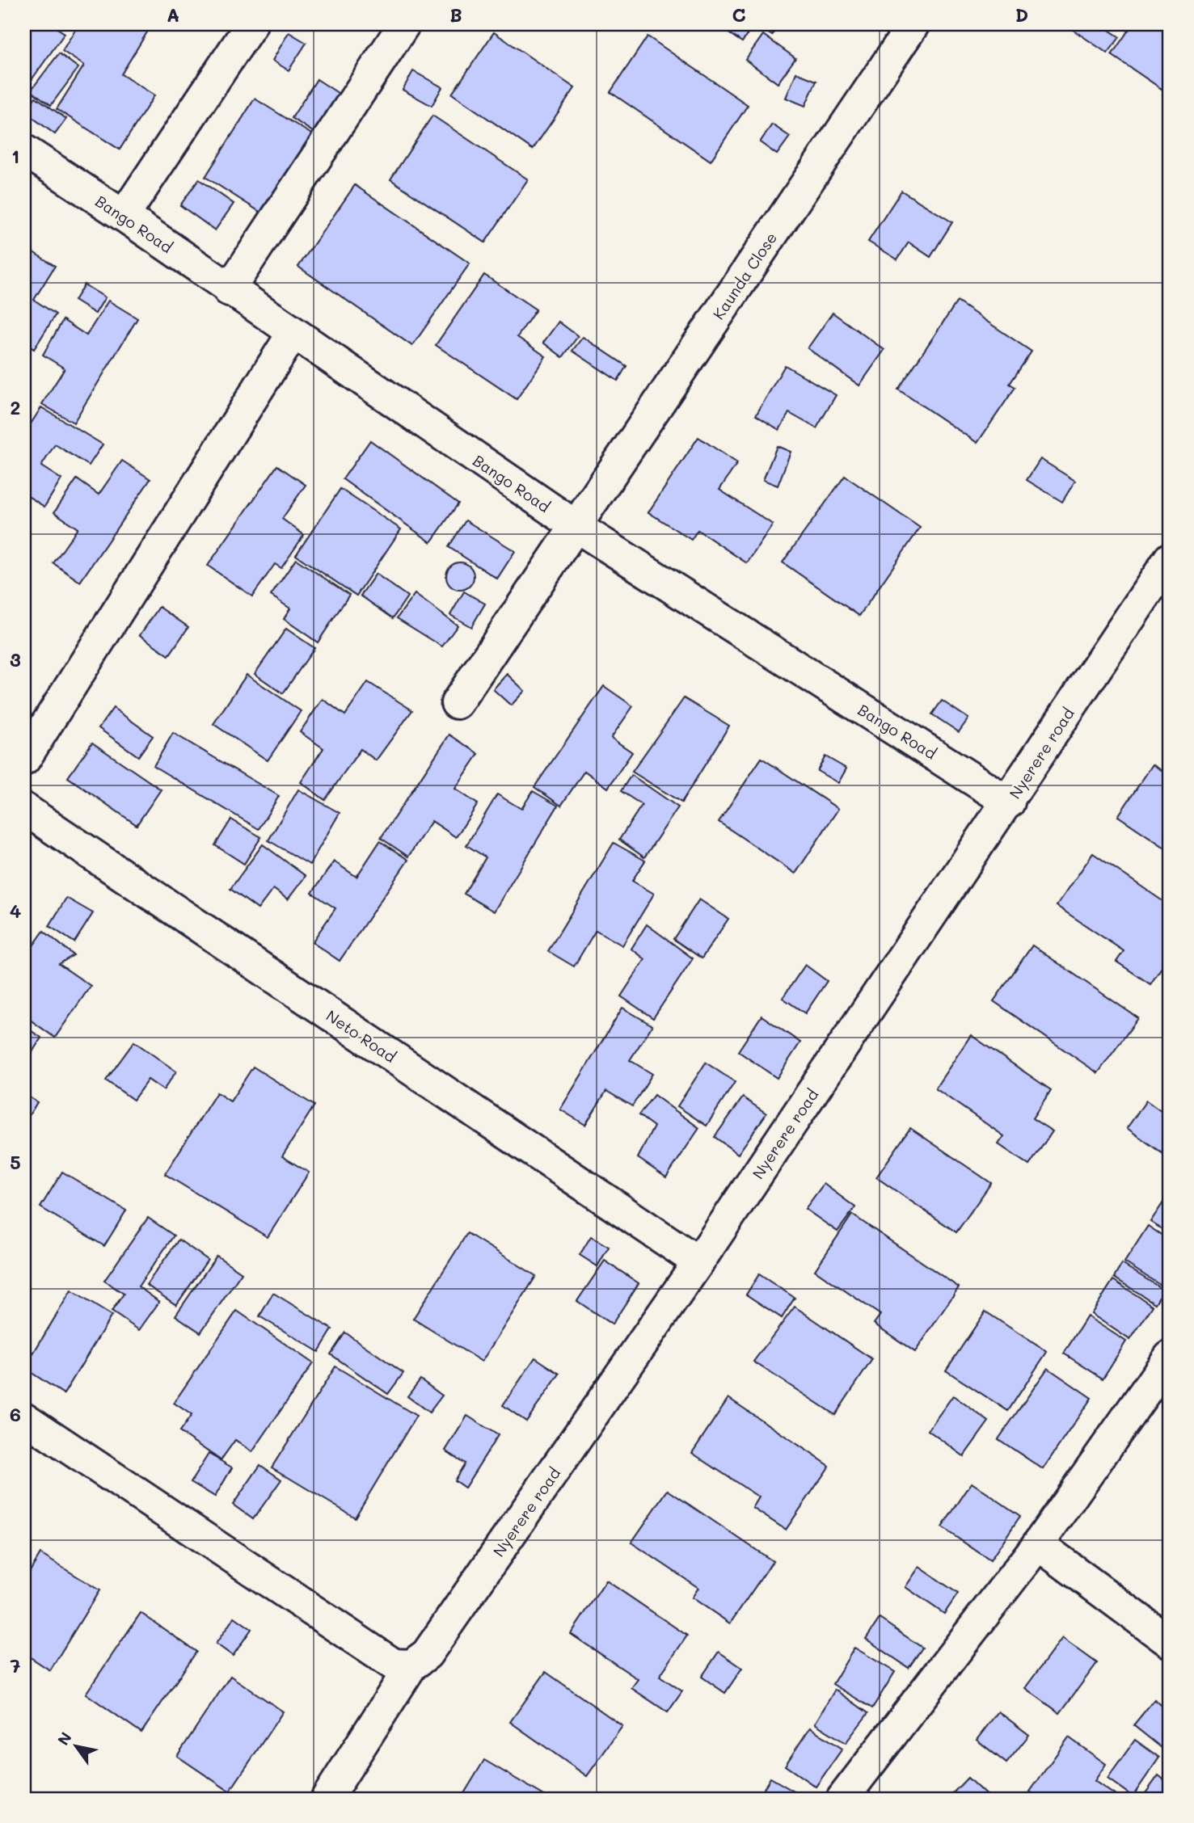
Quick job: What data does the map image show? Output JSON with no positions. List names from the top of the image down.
{
  "streets": {
    "street": [
      "Bango Road",
      "Kaunda Close",
      "Nyerere road",
      "Neto Road"
    ]
  },
  "crossings": [
    ["Bango Road", "Kaunda Close"],
    ["Bango Road", "Nyerere road"],
    ["Nyerere road", "Neto Road"]
  ],
  "north": "top left",
  "grid": {
    "columns": [
      "A",
      "B",
      "C",
      "D"
    ],
    "rows": [
      "1",
      "2",
      "3",
      "4",
      "5",
      "6",
      "7"
    ]
  }
}
